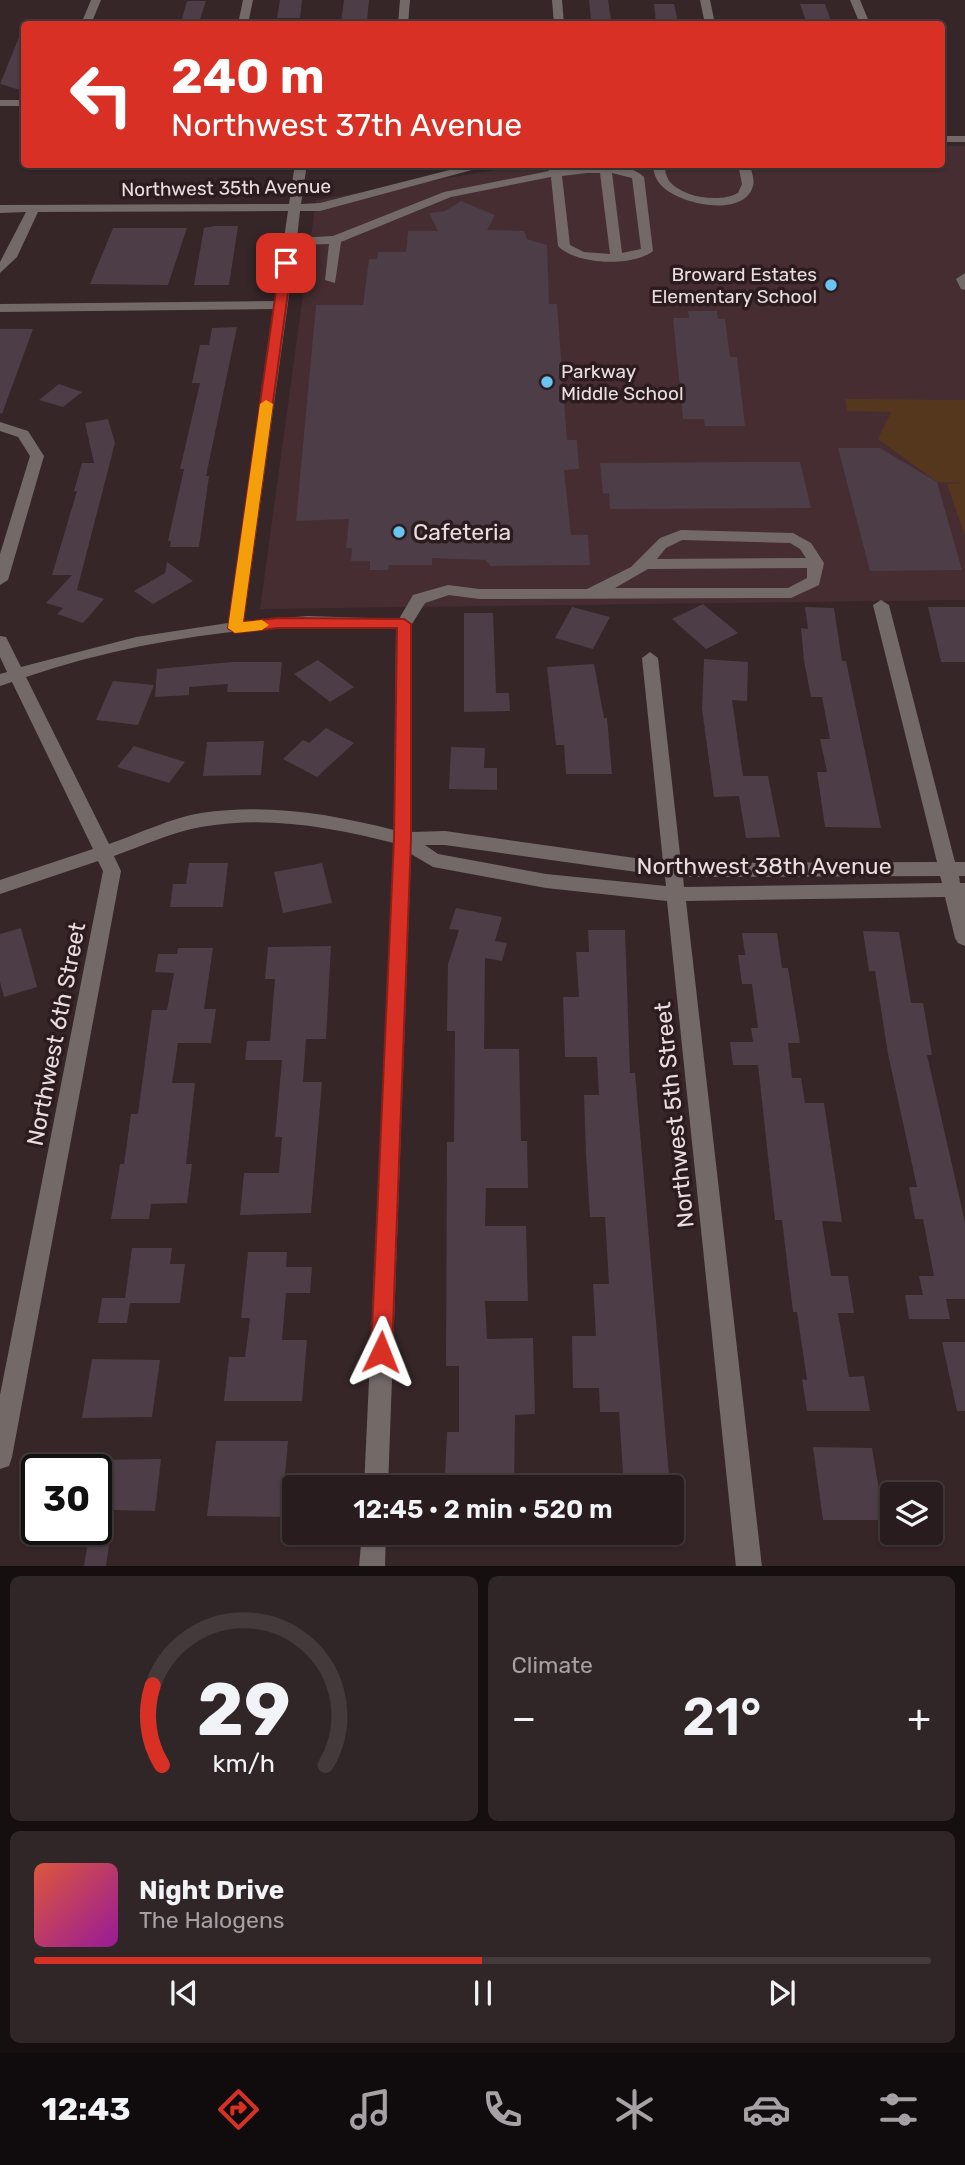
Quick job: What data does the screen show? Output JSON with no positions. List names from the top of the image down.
{
  "streets": {
    "street": [
      "Northwest 35th Avenue",
      "Northwest 38th Avenue",
      "Northwest 6th Street",
      "Northwest 5th Street"
    ]
  },
  "crossings": [
    ["Northwest 38th Avenue", "Northwest 6th Street"],
    ["Northwest 38th Avenue", "Northwest 5th Street"]
  ],
  "places": ["Broward Estates Elementary School", "Parkway Middle School", "Cafeteria"],
  "page": {
    "turn": ["240 m", "Northwest 37th Avenue"],
    "limit": "30",
    "trip": "12:45 · 2 min · 520 m",
    "tile": "Climate",
    "heat": ["−", "21°", "+"],
    "song": ["Night Drive", "The Halogens"],
    "tabs": "12:43",
    "gauge": ["29", "km/h"]
  }
}
